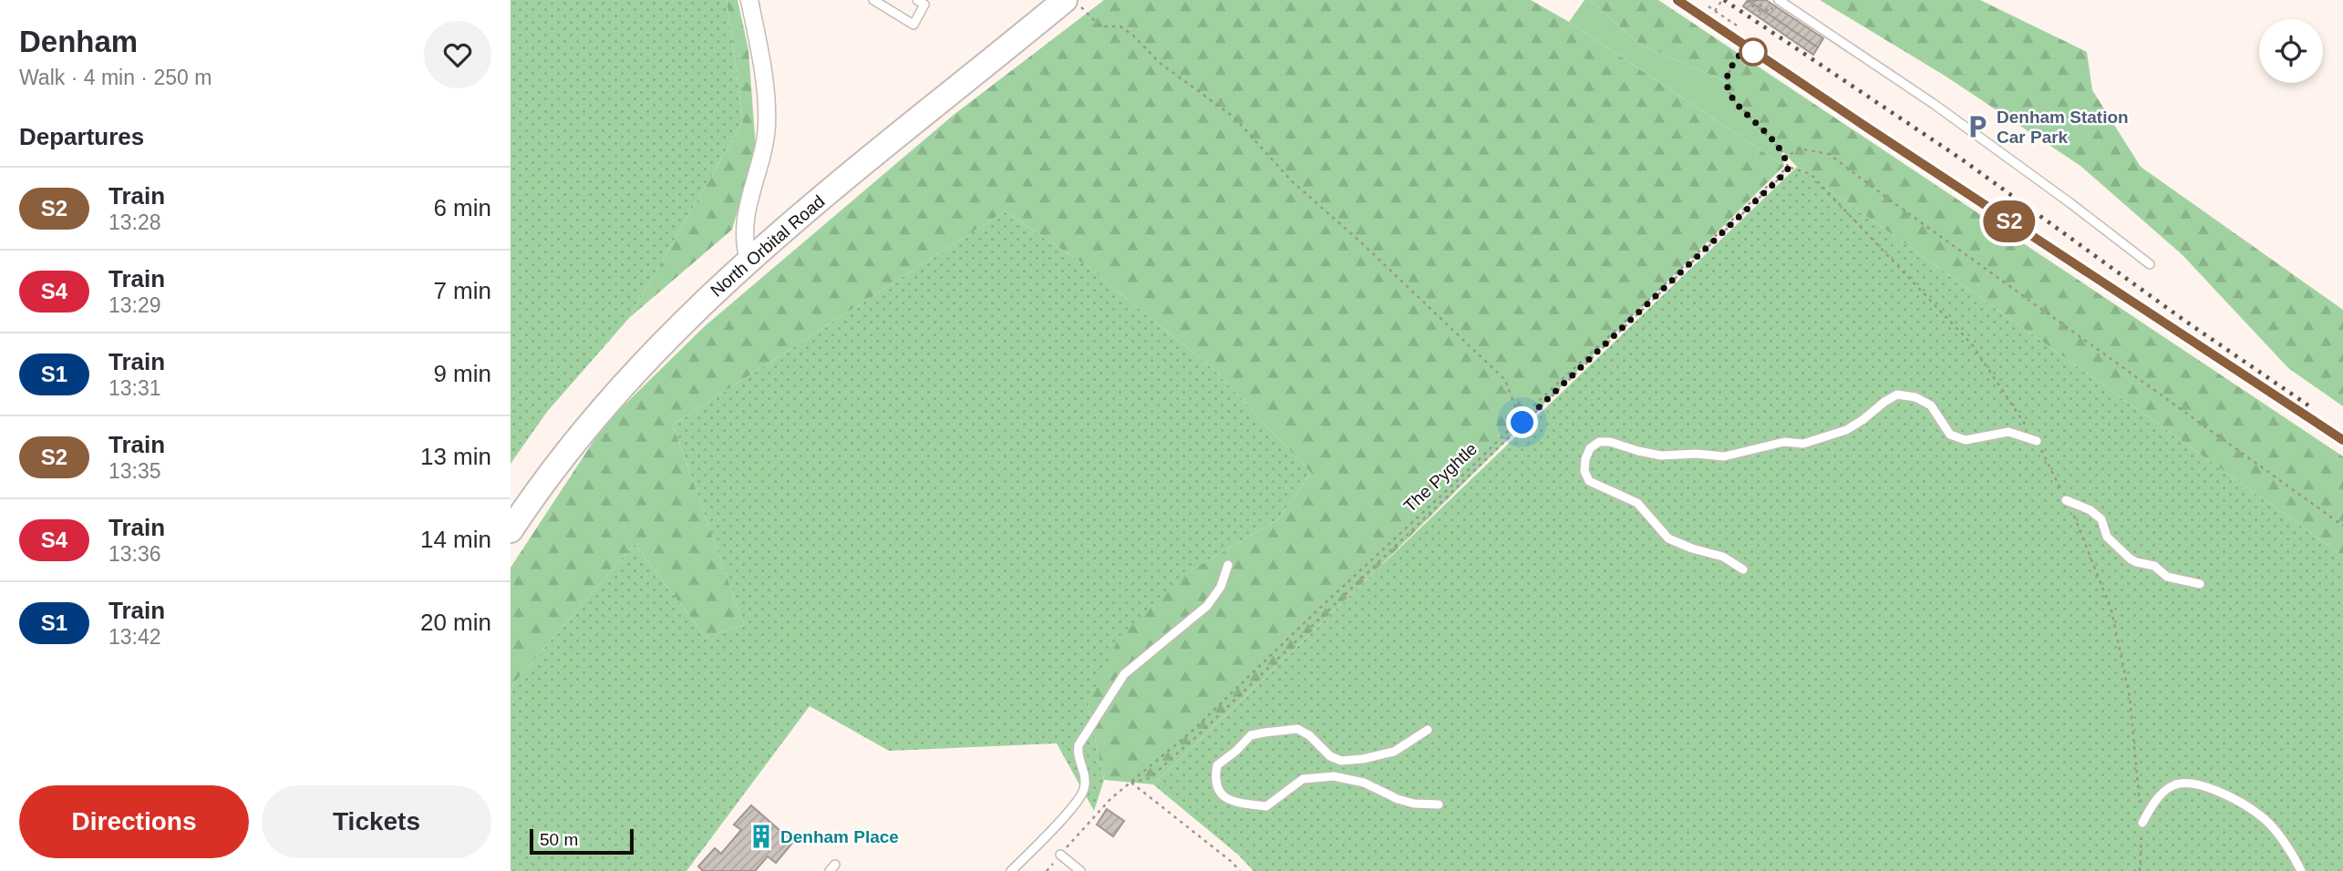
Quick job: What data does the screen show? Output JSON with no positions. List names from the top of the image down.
{
  "streets": {
    "main road": ["North Orbital Road"],
    "path": ["The Pyghtle"]
  },
  "places": {
    "parking": ["Denham Station Car Park"],
    "building": ["Denham Place"]
  },
  "scale_bar": "50 m",
  "page": {
    "heading": [
      ["Denham", "Walk · 4 min · 250 m"],
      "Departures"
    ],
    "on_map": "S2",
    "list": [
      {
        "mark": "S2",
        "name": "Train",
        "note": "13:28",
        "value": "6 min"
      },
      {
        "mark": "S4",
        "name": "Train",
        "note": "13:29",
        "value": "7 min"
      },
      {
        "mark": "S1",
        "name": "Train",
        "note": "13:31",
        "value": "9 min"
      },
      {
        "mark": "S2",
        "name": "Train",
        "note": "13:35",
        "value": "13 min"
      },
      {
        "mark": "S4",
        "name": "Train",
        "note": "13:36",
        "value": "14 min"
      },
      {
        "mark": "S1",
        "name": "Train",
        "note": "13:42",
        "value": "20 min"
      }
    ],
    "buttons": ["Directions", "Tickets"],
    "scale": "50 m"
  }
}
